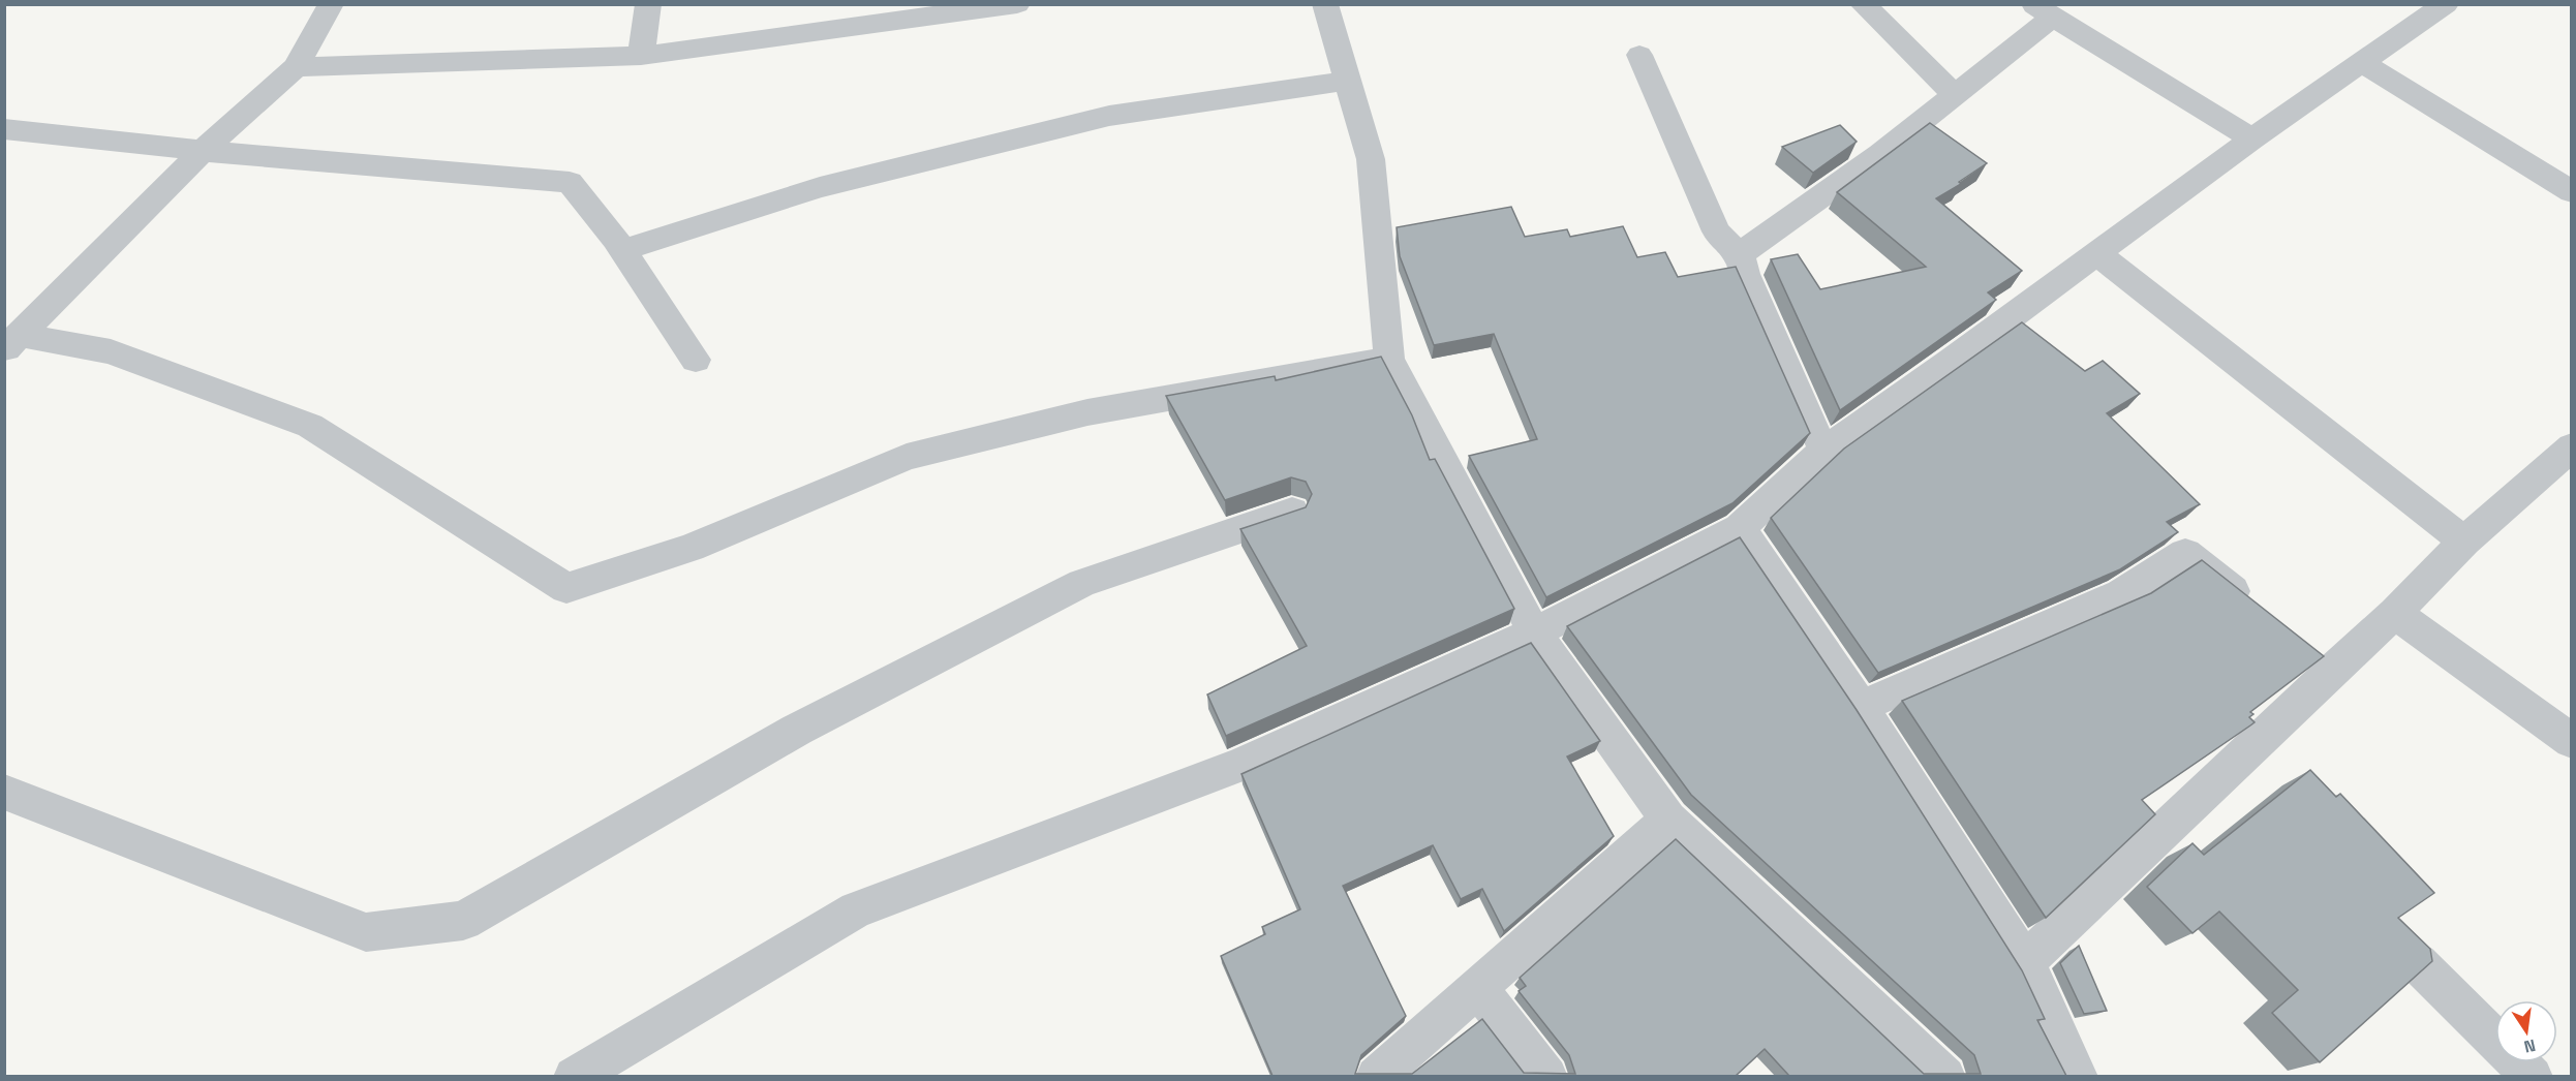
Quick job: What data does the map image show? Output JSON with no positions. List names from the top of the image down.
{
  "north": "bottom"
}
